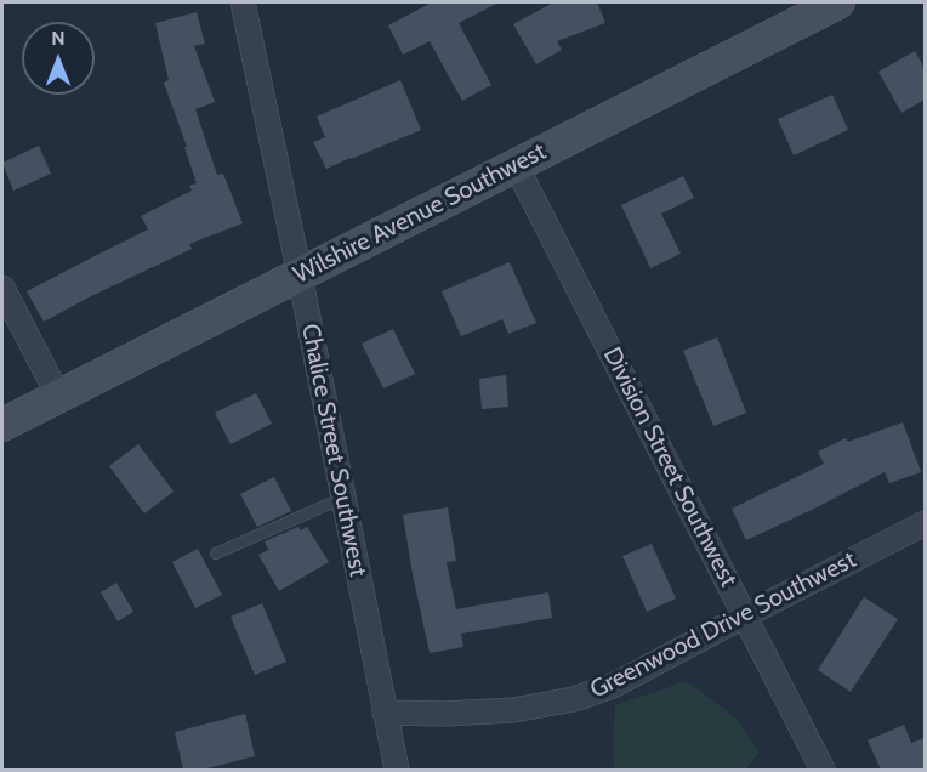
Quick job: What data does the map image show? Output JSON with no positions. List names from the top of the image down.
{
  "streets": {
    "street": [
      "Wilshire Avenue Southwest",
      "Chalice Street Southwest",
      "Division Street Southwest",
      "Greenwood Drive Southwest"
    ]
  },
  "crossings": [
    ["Wilshire Avenue Southwest", "Chalice Street Southwest"],
    ["Wilshire Avenue Southwest", "Division Street Southwest"],
    ["Chalice Street Southwest", "Greenwood Drive Southwest"],
    ["Division Street Southwest", "Greenwood Drive Southwest"]
  ],
  "north": "top"
}
